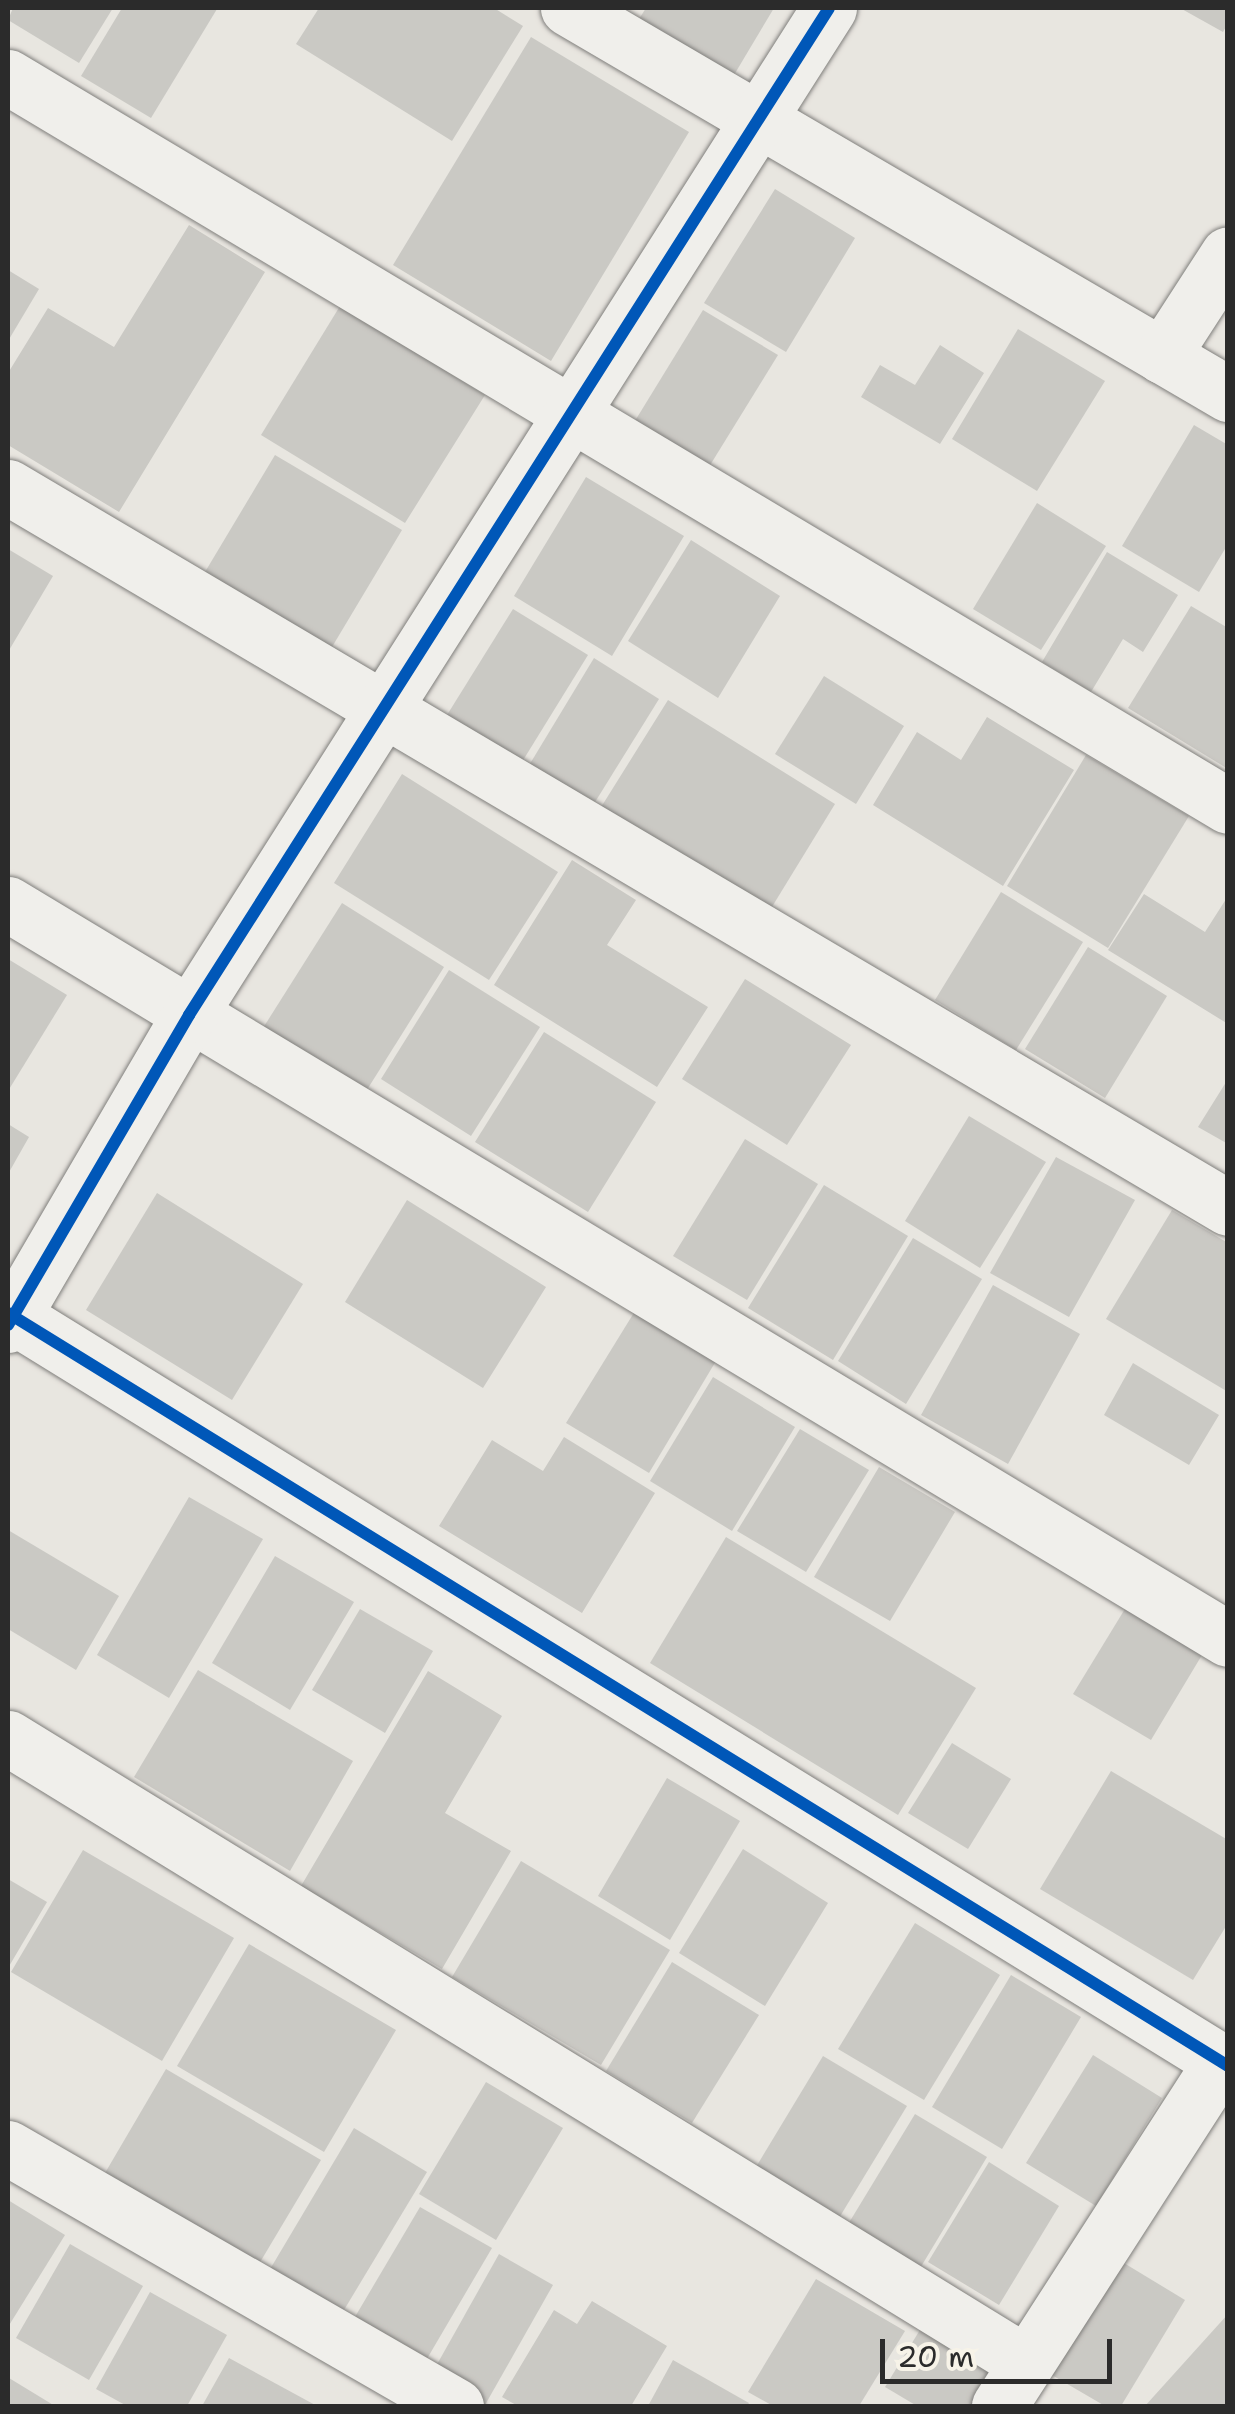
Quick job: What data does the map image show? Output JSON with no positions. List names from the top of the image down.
{
  "scale_bar": "20 m"
}
